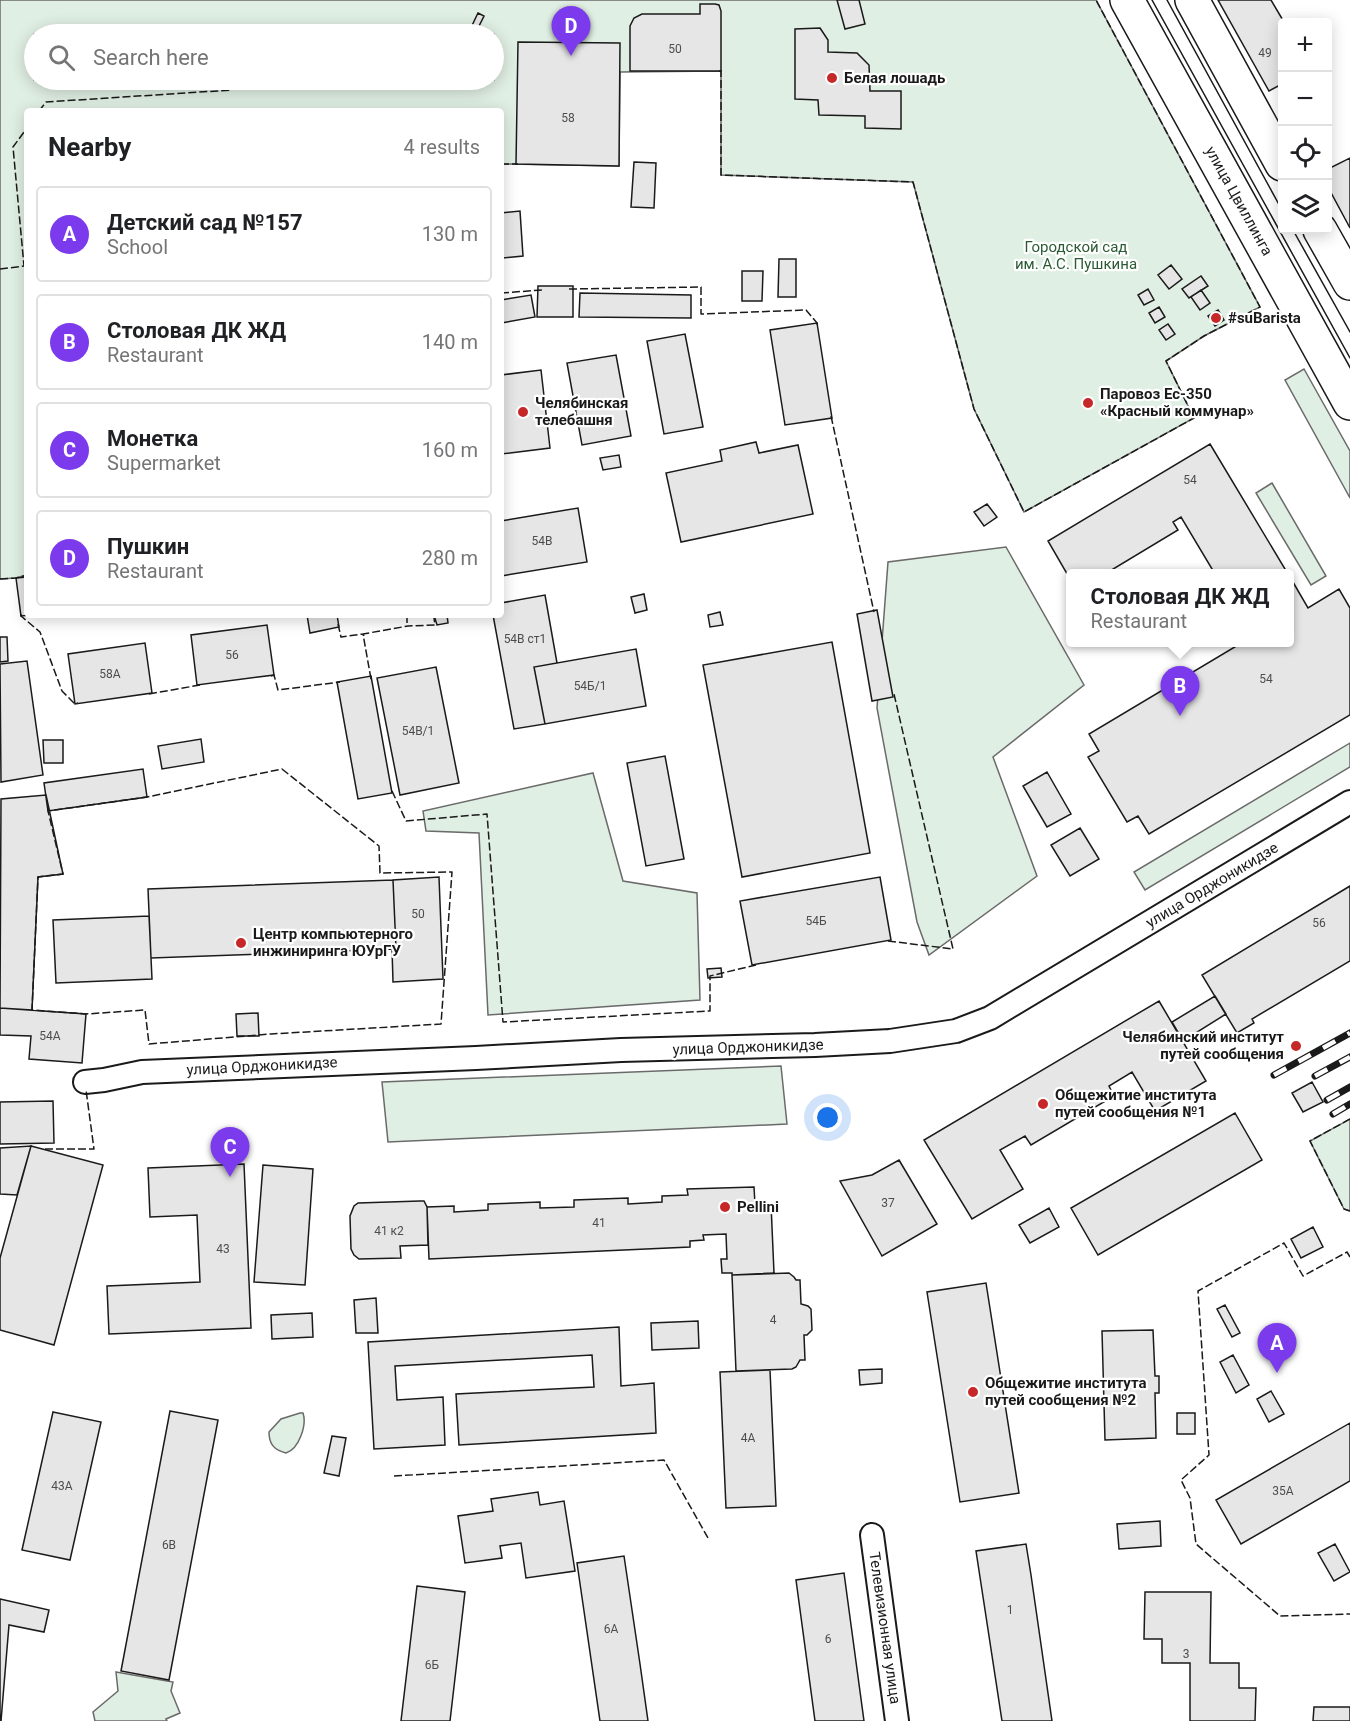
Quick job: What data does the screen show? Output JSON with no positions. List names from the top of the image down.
{
  "streets": {
    "main road": ["улица Цвиллинга"],
    "street": ["улица Орджоникидзе", "Телевизионная улица"]
  },
  "parks": ["Городской сад им. А.С. Пушкина"],
  "places": [
    "Белая лошадь",
    "#suBarista",
    "Паровоз Ес-350 «Красный коммунар»",
    "Челябинская телебашня",
    "Центр компьютерного инжиниринга ЮУрГУ",
    "Челябинский институт путей сообщения",
    "Общежитие института путей сообщения №1",
    "Pellini",
    "Общежитие института путей сообщения №2"
  ],
  "house_numbers": [
    "50",
    "49",
    "58",
    "54",
    "54В",
    "54В ст1",
    "56",
    "58А",
    "54",
    "54Б/1",
    "54В/1",
    "50",
    "54Б",
    "56",
    "54А",
    "37",
    "41",
    "41 к2",
    "43",
    "4",
    "4А",
    "43А",
    "35А",
    "6В",
    "1",
    "6А",
    "6",
    "3",
    "6Б"
  ],
  "page": {
    "pins": [
      "D",
      "B",
      "C",
      "A"
    ],
    "map_buttons": ["+", "−"],
    "search": "Search here",
    "heading": ["Nearby", "4 results"],
    "list": [
      {
        "mark": "A",
        "name": "Детский сад №157",
        "note": "School",
        "value": "130 m"
      },
      {
        "mark": "B",
        "name": "Столовая ДК ЖД",
        "note": "Restaurant",
        "value": "140 m"
      },
      {
        "mark": "C",
        "name": "Монетка",
        "note": "Supermarket",
        "value": "160 m"
      },
      {
        "mark": "D",
        "name": "Пушкин",
        "note": "Restaurant",
        "value": "280 m"
      }
    ],
    "popup": ["Столовая ДК ЖД", "Restaurant"]
  }
}
